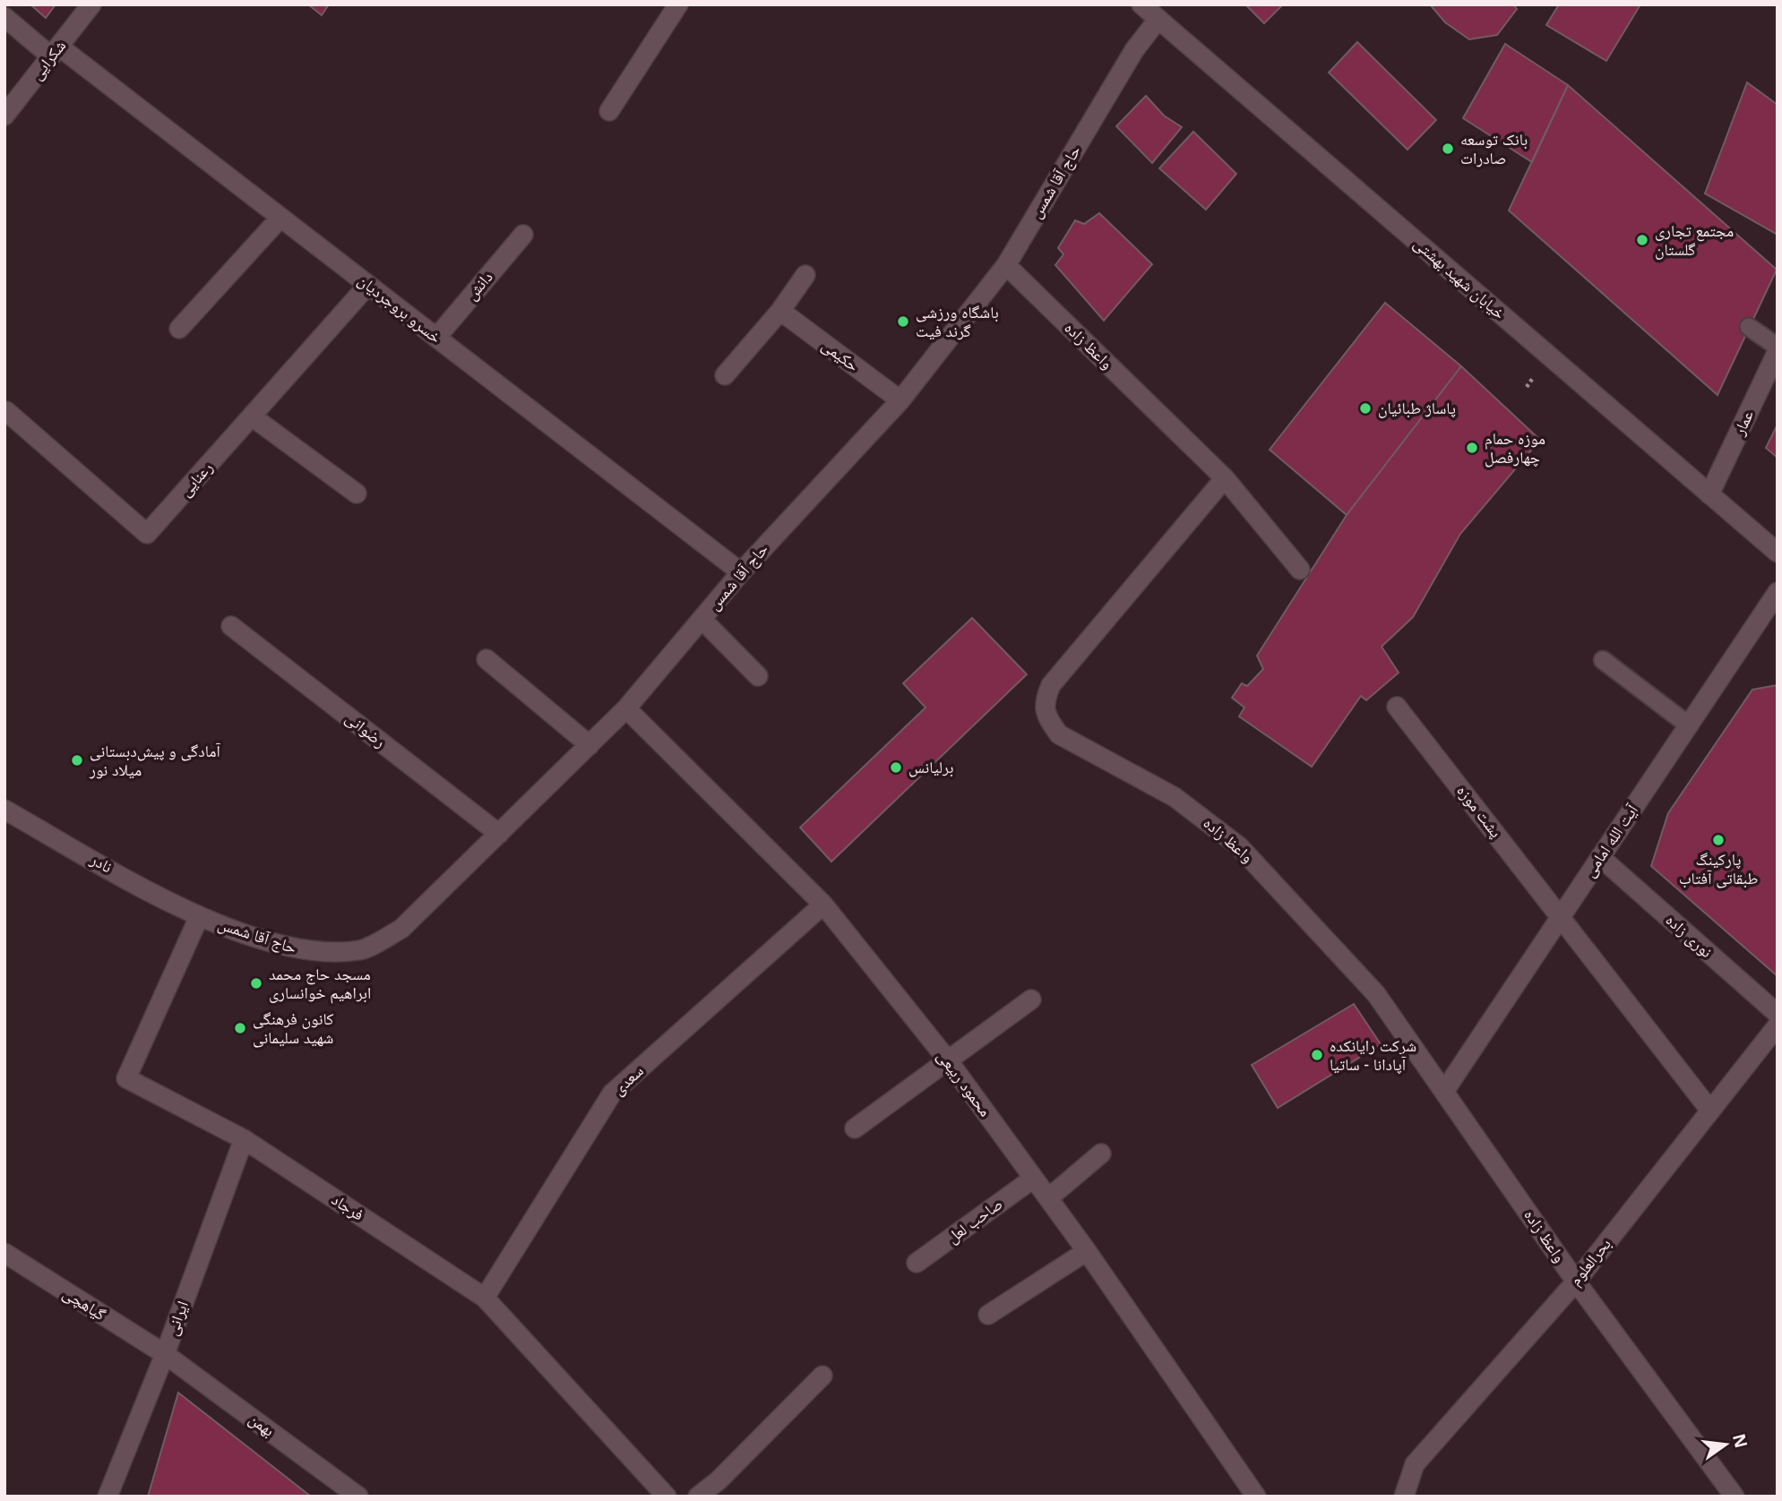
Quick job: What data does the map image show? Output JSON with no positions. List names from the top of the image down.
{
  "streets": {
    "street": [
      "شکرایی",
      "حاج آقا شمس",
      "خیابان شهید بهشتی",
      "دانش",
      "خسرو بروجردیان",
      "واعظ زاده",
      "حکیمی",
      "عمار",
      "رعنایی",
      "رضوانی",
      "پشت موزه",
      "آیت الله امامی",
      "نادر",
      "نوری زاده",
      "سعدی",
      "محمود ربیعی",
      "فرجاد",
      "صاحب لعل",
      "بحرالعلوم",
      "گیاهچی",
      "ایرانی",
      "بهمن"
    ]
  },
  "crossings": [
    ["شکرایی", "خسرو بروجردیان"],
    ["حاج آقا شمس", "خیابان شهید بهشتی"],
    ["حاج آقا شمس", "خسرو بروجردیان"],
    ["حاج آقا شمس", "واعظ زاده"],
    ["حاج آقا شمس", "حکیمی"],
    ["حاج آقا شمس", "رضوانی"],
    ["حاج آقا شمس", "نادر"],
    ["حاج آقا شمس", "محمود ربیعی"],
    ["حاج آقا شمس", "فرجاد"],
    ["خیابان شهید بهشتی", "عمار"],
    ["دانش", "خسرو بروجردیان"],
    ["خسرو بروجردیان", "رعنایی"],
    ["واعظ زاده", "آیت الله امامی"],
    ["واعظ زاده", "بحرالعلوم"],
    ["پشت موزه", "آیت الله امامی"],
    ["پشت موزه", "بحرالعلوم"],
    ["آیت الله امامی", "نوری زاده"],
    ["نادر", "فرجاد"],
    ["سعدی", "محمود ربیعی"],
    ["سعدی", "فرجاد"],
    ["محمود ربیعی", "صاحب لعل"],
    ["فرجاد", "ایرانی"],
    ["گیاهچی", "ایرانی"],
    ["گیاهچی", "بهمن"],
    ["ایرانی", "بهمن"]
  ],
  "places": [
    "بانک توسعه صادرات",
    "مجتمع تجاری گلستان",
    "باشگاه ورزشی گرند فیت",
    "پاساژ طبائیان",
    "موزه حمام چهارفصل",
    "آمادگی و پیش‌دبستانی میلاد نور",
    "برلیانس",
    "پارکینگ طبقاتی آفتاب",
    "مسجد حاج محمد ابراهیم خوانساری",
    "کانون فرهنگی شهید سلیمانی",
    "شرکت رایانکده آپادانا - ساتیا"
  ],
  "north": "right"
}
